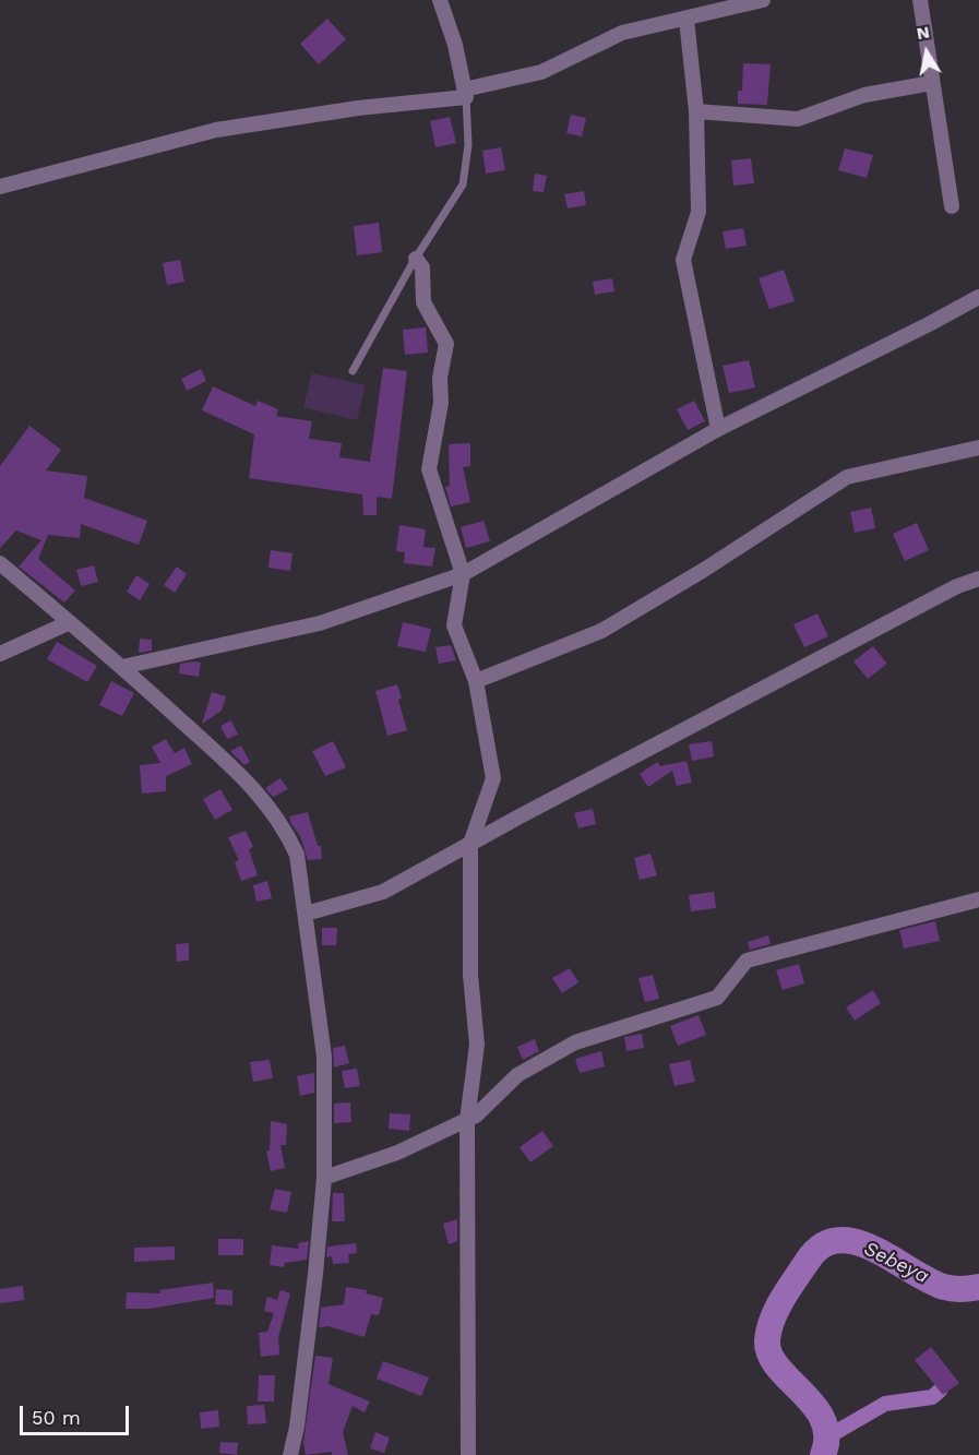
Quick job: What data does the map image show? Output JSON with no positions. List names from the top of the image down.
{
  "water": ["Sebeya"],
  "scale_bar": "50 m",
  "north": "top"
}
